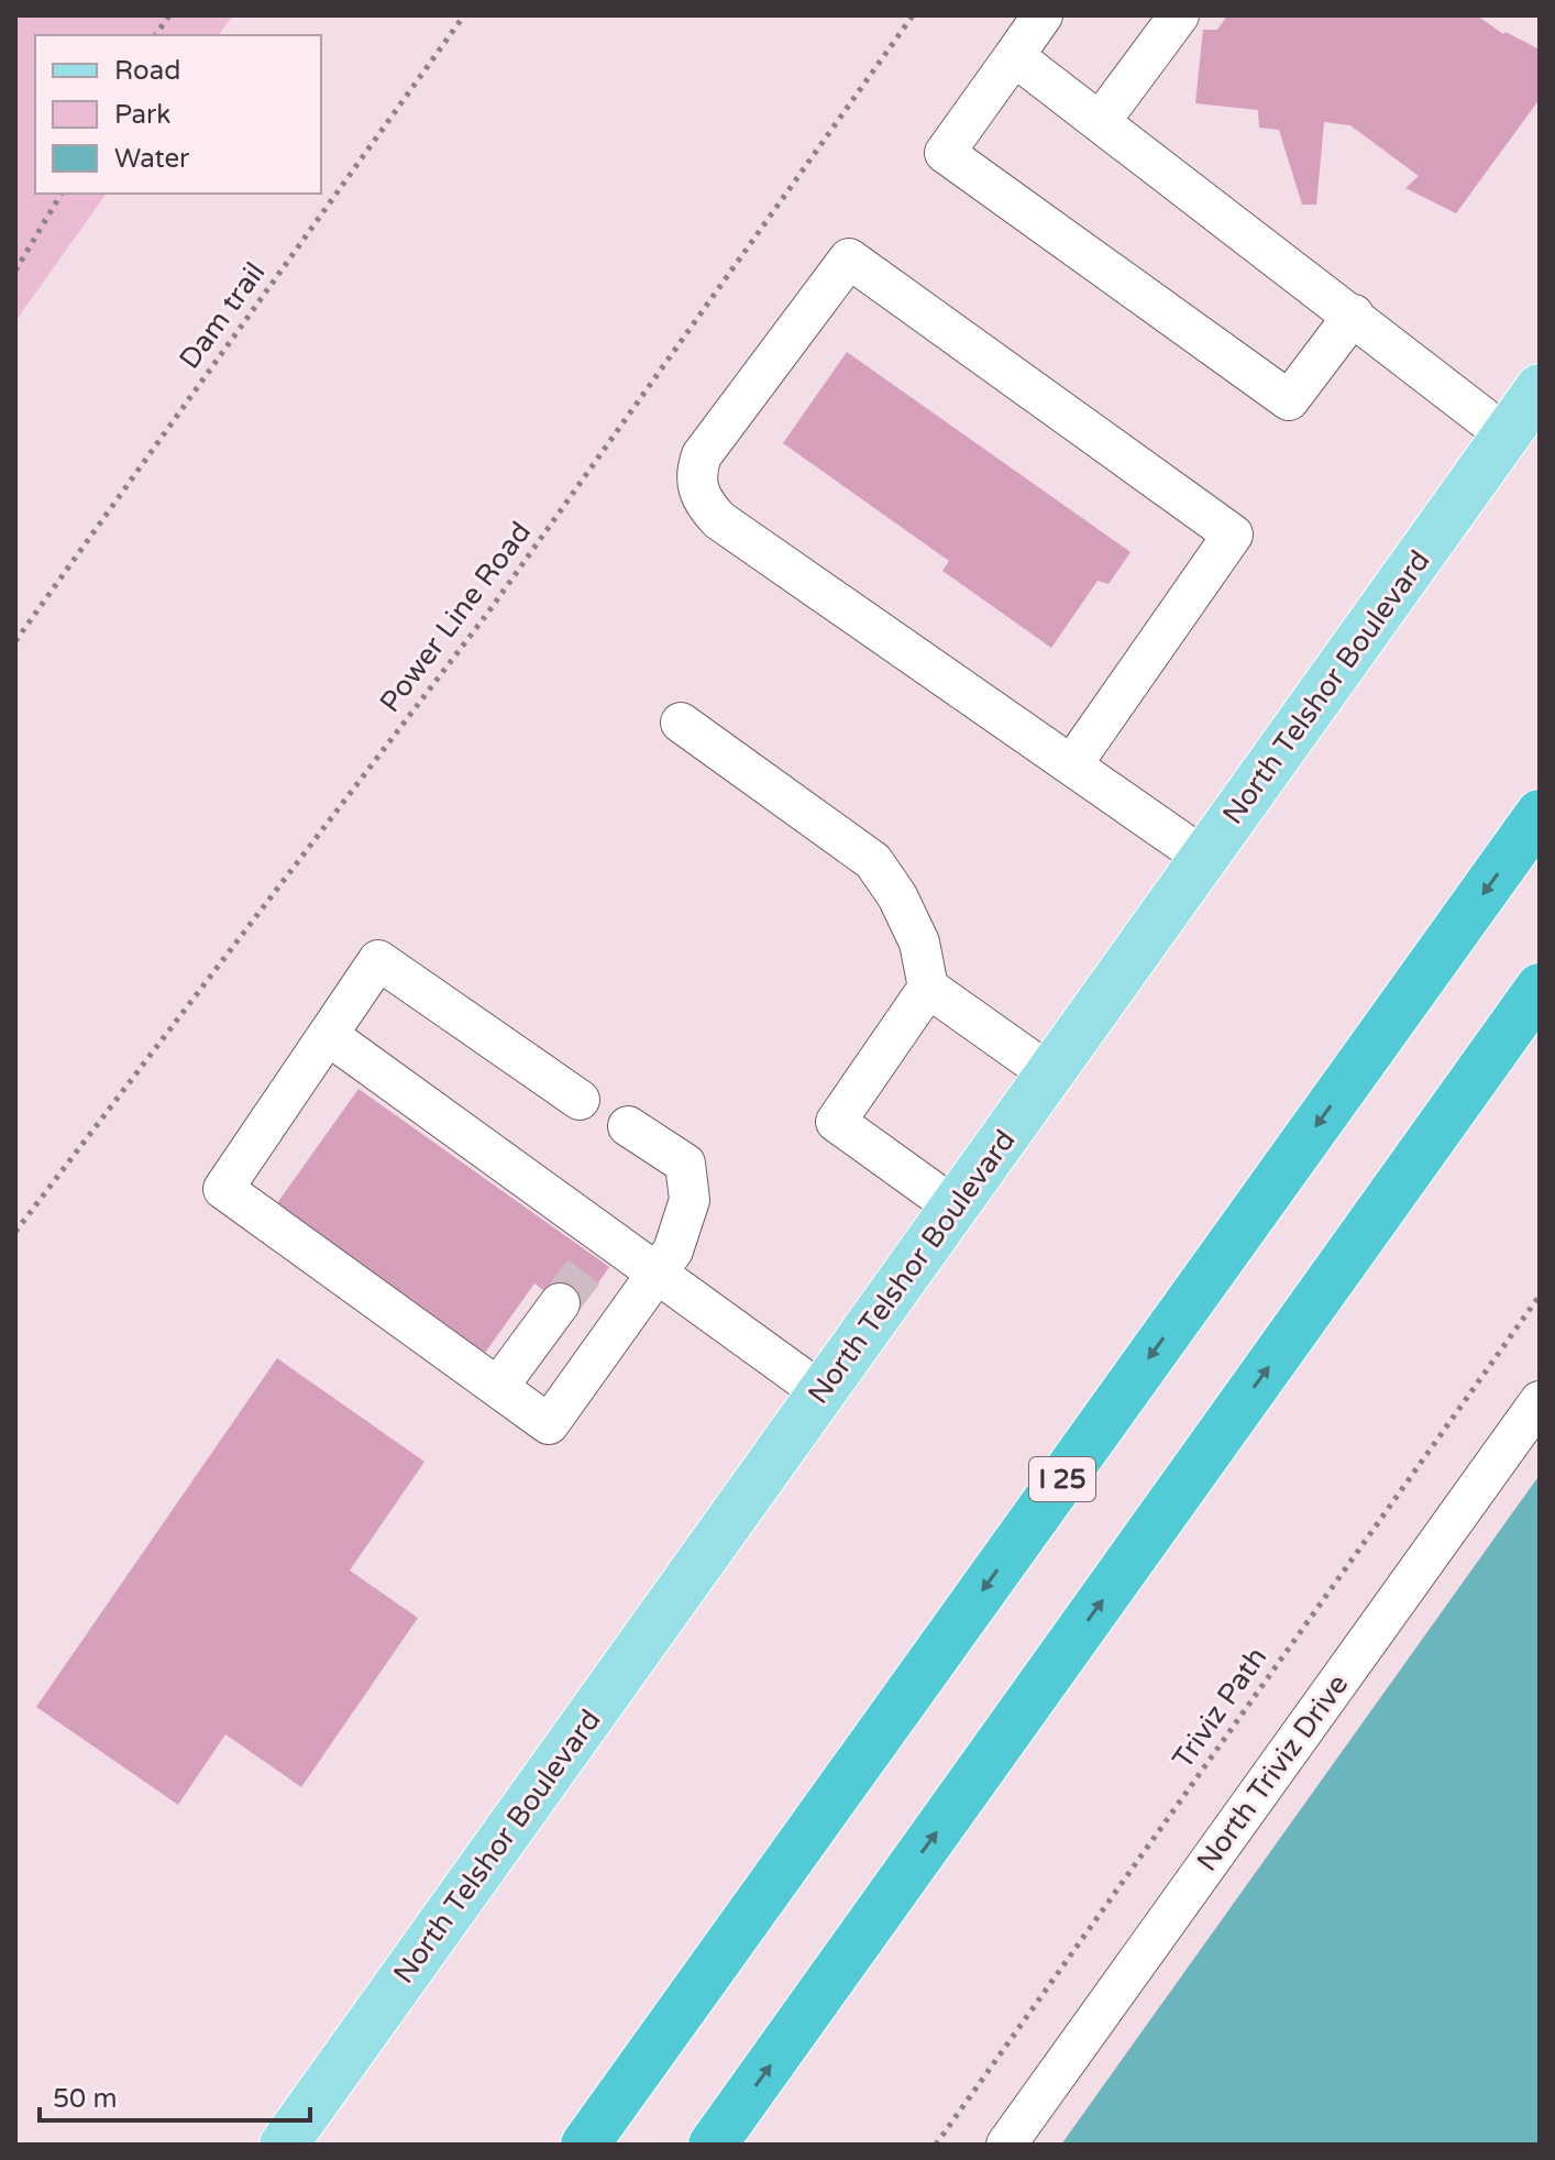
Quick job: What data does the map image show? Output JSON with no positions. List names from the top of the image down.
{
  "streets": {
    "highway": ["I 25"],
    "main road": ["North Telshor Boulevard"],
    "street": ["North Triviz Drive"],
    "path": ["Dam trail", "Power Line Road", "Triviz Path"]
  },
  "legend": ["Road", "Park", "Water"],
  "scale_bar": "50 m"
}
